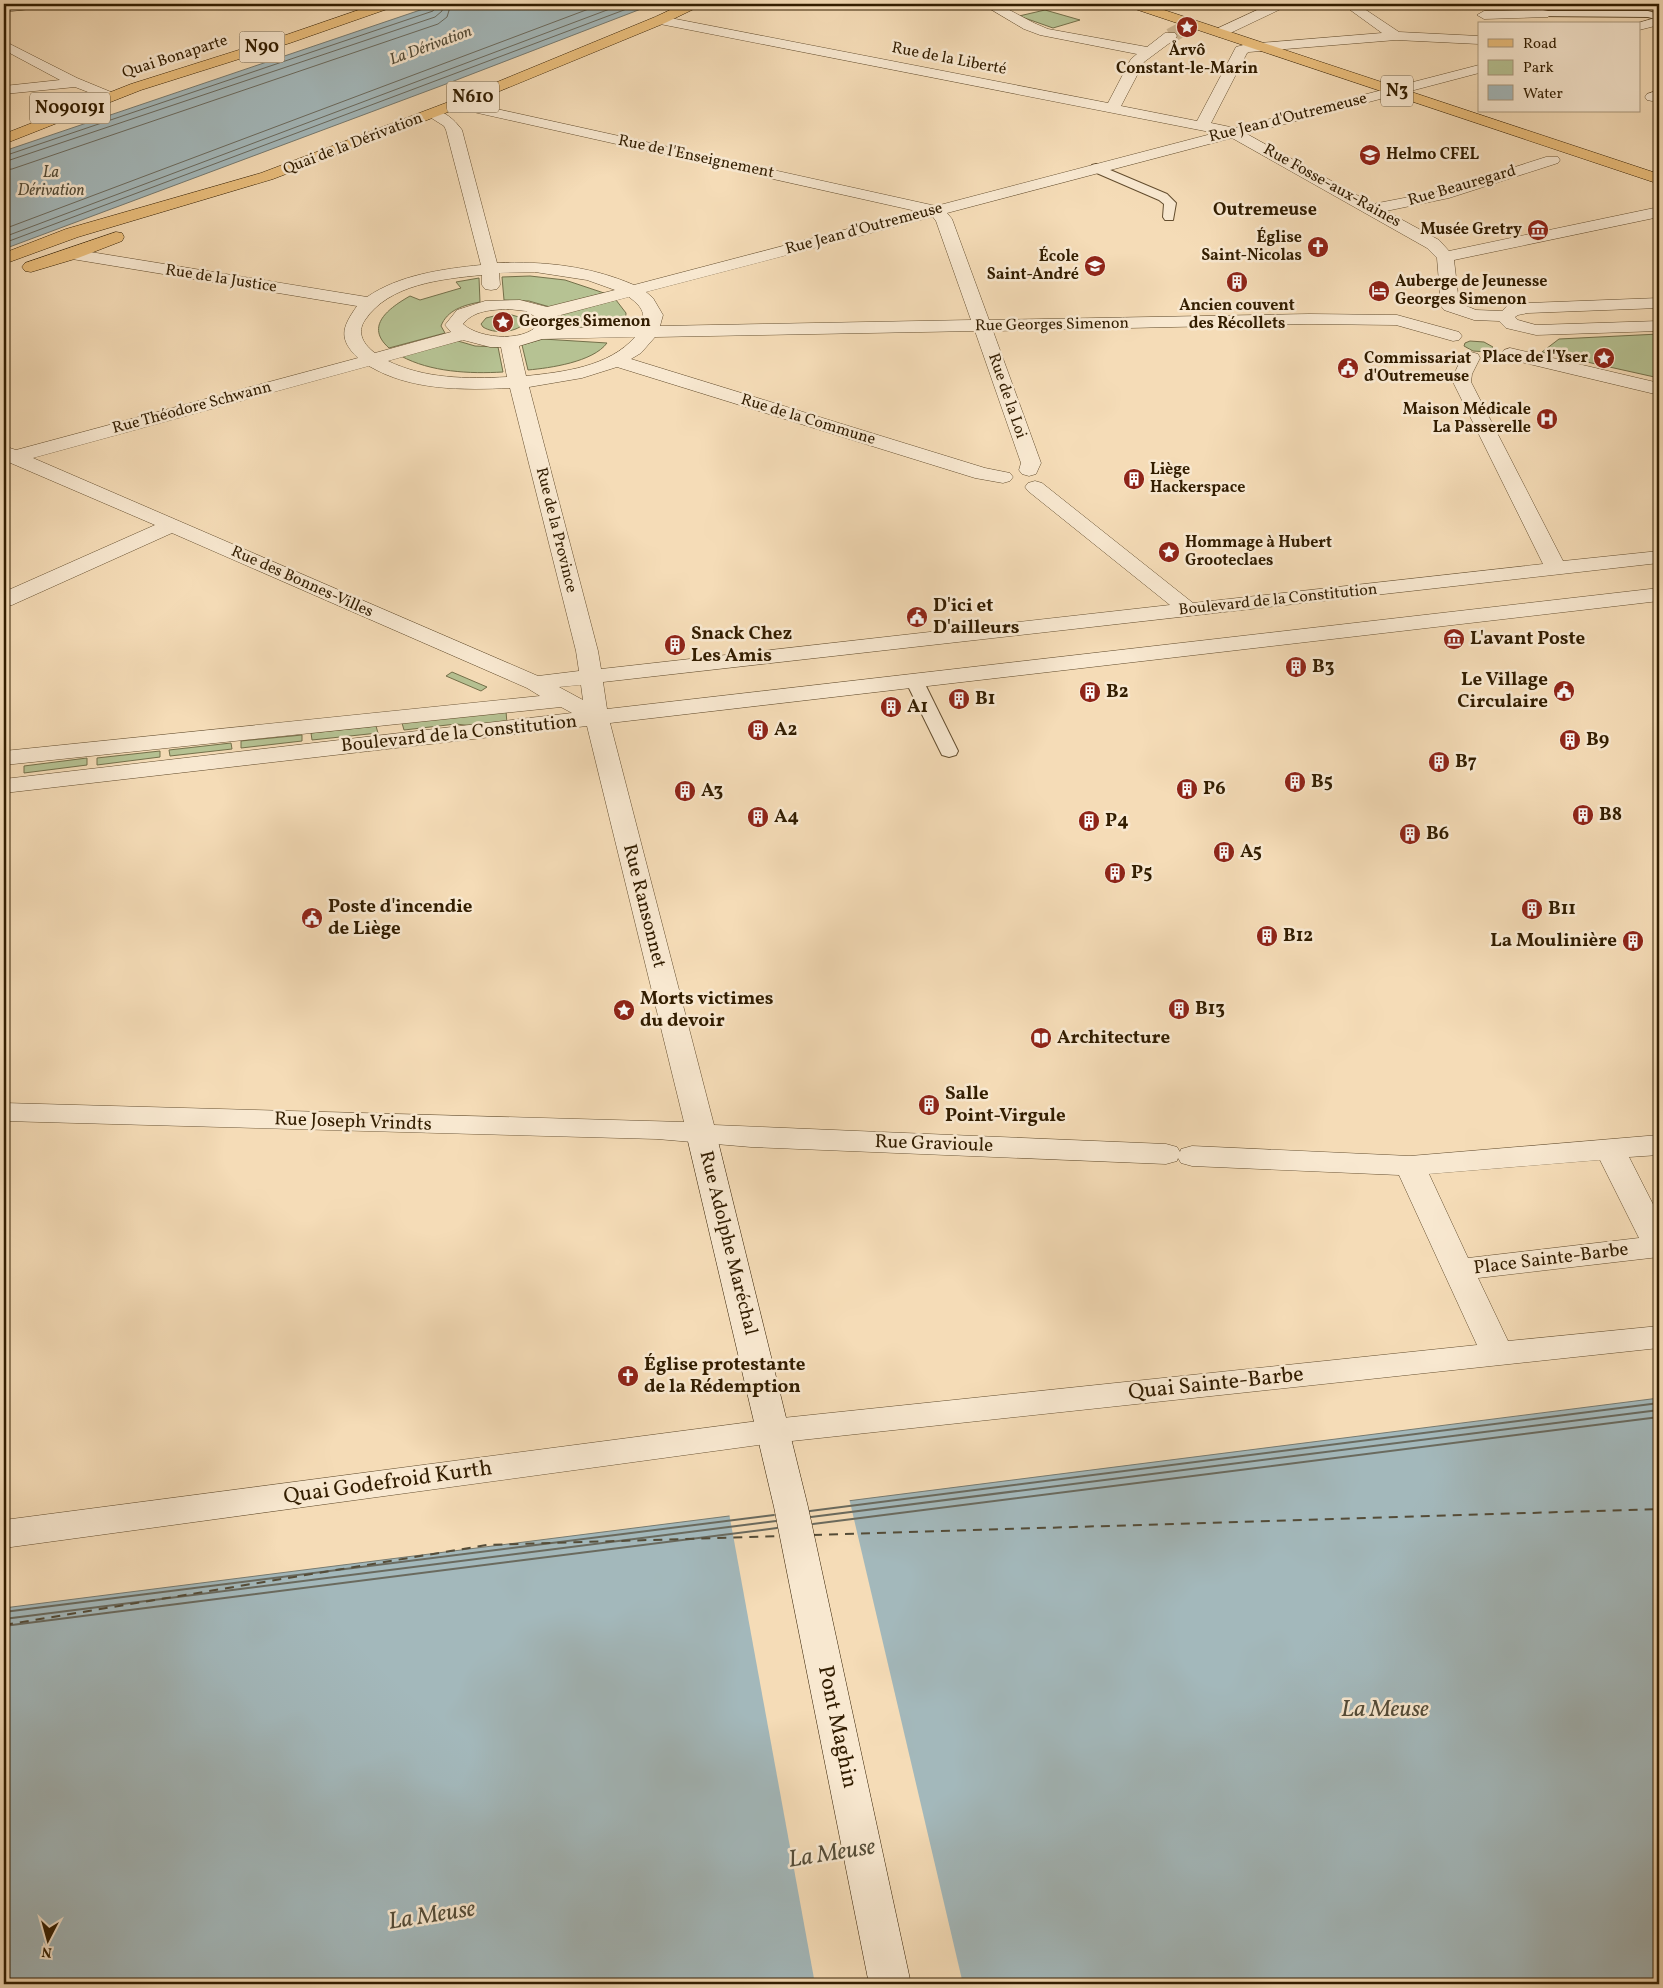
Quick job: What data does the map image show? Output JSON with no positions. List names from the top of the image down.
{
  "streets": {
    "main road": [
      "N90",
      "Quai Bonaparte",
      "N3",
      "N610",
      "N090191",
      "Quai de la Dérivation"
    ],
    "street": [
      "Rue de la Liberté",
      "Rue Jean d'Outremeuse",
      "Rue de l'Enseignement",
      "Rue Fosse-aux-Raines",
      "Rue Beauregard",
      "Rue de la Justice",
      "Rue Georges Simenon",
      "Rue de la Loi",
      "Rue Théodore Schwann",
      "Rue de la Commune",
      "Rue de la Province",
      "Rue des Bonnes-Villes",
      "Boulevard de la Constitution",
      "Rue Ransonnet",
      "Rue Joseph Vrindts",
      "Rue Gravioule",
      "Rue Adolphe Maréchal",
      "Place Sainte-Barbe",
      "Quai Sainte-Barbe",
      "Quai Godefroid Kurth",
      "Pont Maghin"
    ]
  },
  "crossings": [
    ["Quai Bonaparte", "N090191"],
    ["Rue de la Liberté", "Rue Jean d'Outremeuse"],
    ["Rue de la Liberté", "Quai de la Dérivation"],
    ["Rue de la Liberté", "Rue Fosse-aux-Raines"],
    ["N3", "Rue Jean d'Outremeuse"],
    ["N610", "Quai de la Dérivation"],
    ["N610", "Rue de la Justice"],
    ["Rue Jean d'Outremeuse", "Rue de l'Enseignement"],
    ["Rue Jean d'Outremeuse", "Rue Fosse-aux-Raines"],
    ["Rue Jean d'Outremeuse", "Rue de la Loi"],
    ["Quai de la Dérivation", "Rue de l'Enseignement"],
    ["Rue de l'Enseignement", "Rue de la Loi"],
    ["Rue Fosse-aux-Raines", "Rue Beauregard"],
    ["Rue Georges Simenon", "Rue de la Loi"],
    ["Rue Georges Simenon", "Rue Théodore Schwann"],
    ["Rue Georges Simenon", "Rue de la Province"],
    ["Rue de la Loi", "Rue de la Commune"],
    ["Rue Théodore Schwann", "Rue des Bonnes-Villes"],
    ["Rue de la Province", "Boulevard de la Constitution"],
    ["Rue de la Province", "Rue Ransonnet"],
    ["Rue des Bonnes-Villes", "Boulevard de la Constitution"],
    ["Rue des Bonnes-Villes", "Rue Ransonnet"],
    ["Boulevard de la Constitution", "Rue Ransonnet"],
    ["Rue Ransonnet", "Rue Joseph Vrindts"],
    ["Rue Ransonnet", "Rue Gravioule"],
    ["Rue Ransonnet", "Rue Adolphe Maréchal"],
    ["Rue Joseph Vrindts", "Rue Gravioule"],
    ["Rue Joseph Vrindts", "Rue Adolphe Maréchal"],
    ["Rue Gravioule", "Rue Adolphe Maréchal"],
    ["Rue Gravioule", "Place Sainte-Barbe"],
    ["Rue Adolphe Maréchal", "Quai Sainte-Barbe"],
    ["Rue Adolphe Maréchal", "Quai Godefroid Kurth"],
    ["Rue Adolphe Maréchal", "Pont Maghin"],
    ["Quai Sainte-Barbe", "Quai Godefroid Kurth"]
  ],
  "districts": ["Outremeuse"],
  "water": ["La Dérivation", "La Meuse"],
  "places": {
    "place": [
      "Årvô Constant-le-Marin",
      "Georges Simenon",
      "Place de l'Yser",
      "Hommage à Hubert Grooteclaes",
      "Morts victimes du devoir"
    ],
    "school or university": ["Helmo CFEL", "École Saint-André"],
    "museum": ["Musée Gretry", "L'avant Poste"],
    "church": ["Église Saint-Nicolas", "Église protestante de la Rédemption"],
    "building": [
      "Ancien couvent des Récollets",
      "Liège Hackerspace",
      "Snack Chez Les Amis",
      "B3",
      "B2",
      "B1",
      "A1",
      "A2",
      "B9",
      "B7",
      "B5",
      "P6",
      "A3",
      "B8",
      "A4",
      "P4",
      "B6",
      "A5",
      "P5",
      "B11",
      "B12",
      "La Moulinière",
      "B13",
      "Salle Point-Virgule"
    ],
    "hotel": ["Auberge de Jeunesse Georges Simenon"],
    "public building": [
      "Commissariat d'Outremeuse",
      "D'ici et D'ailleurs",
      "Le Village Circulaire",
      "Poste d'incendie de Liège"
    ],
    "hospital": ["Maison Médicale La Passerelle"],
    "library": ["Architecture"]
  },
  "legend": ["Road", "Park", "Water"],
  "north": "bottom"
}
